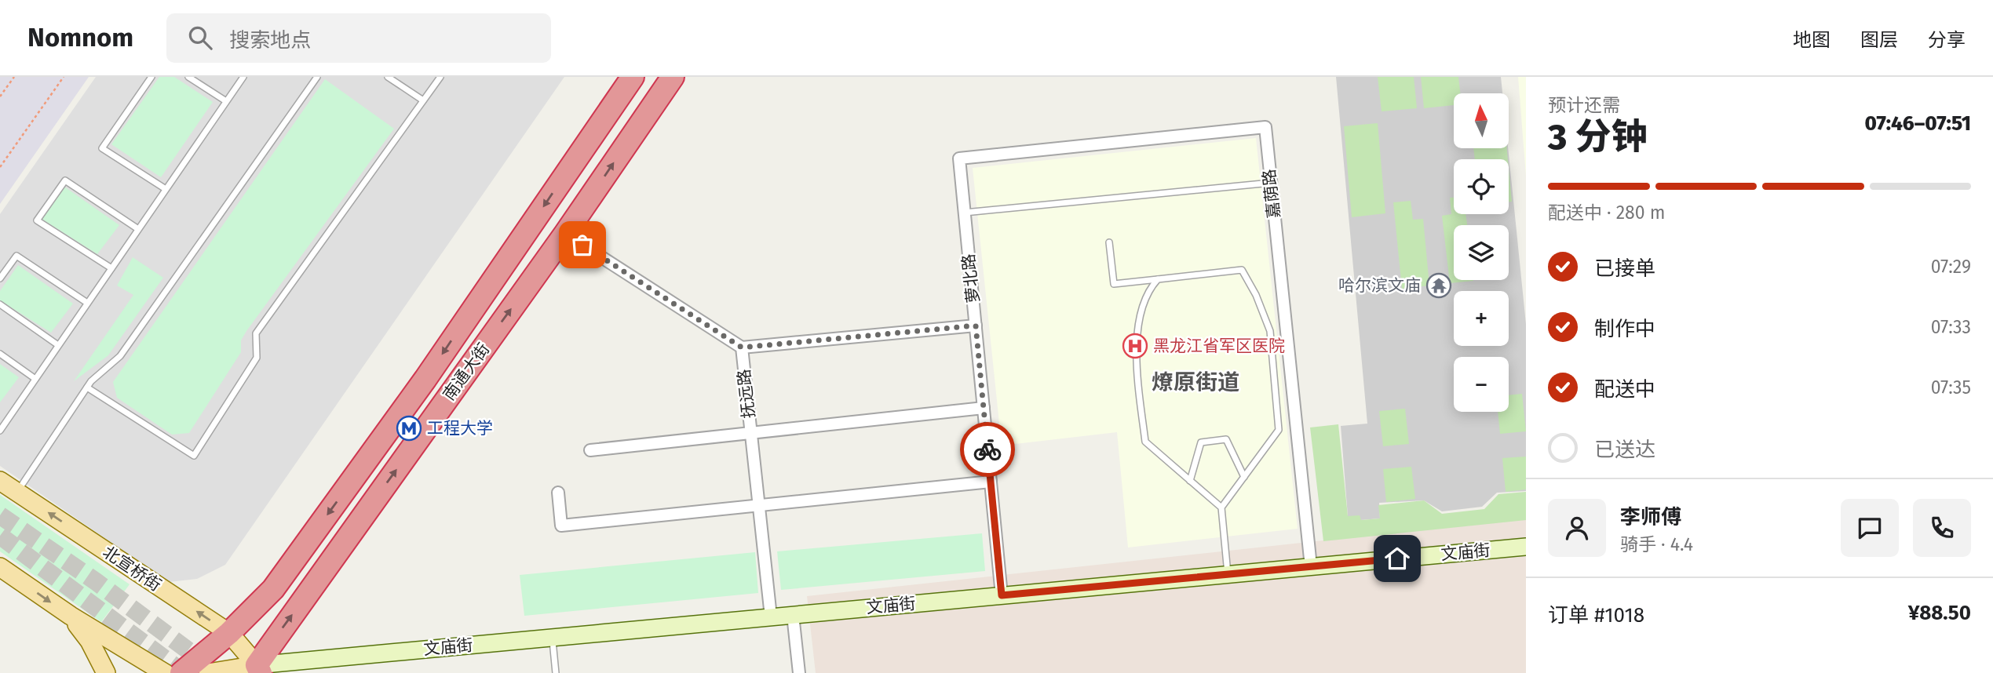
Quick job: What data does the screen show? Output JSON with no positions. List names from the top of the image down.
{
  "streets": {
    "highway": ["南通大街"],
    "main road": ["文庙街", "北宣桥街"],
    "street": ["嘉荫路", "萝北路", "抚远路"]
  },
  "crossings": [
    ["嘉荫路", "萝北路"],
    ["嘉荫路", "文庙街"],
    ["萝北路", "文庙街"],
    ["南通大街", "抚远路"],
    ["南通大街", "文庙街"],
    ["南通大街", "北宣桥街"],
    ["抚远路", "文庙街"],
    ["文庙街", "北宣桥街"]
  ],
  "districts": ["燎原街道"],
  "places": {
    "temple": ["哈尔滨文庙"],
    "hospital": ["黑龙江省军区医院"],
    "metro station": ["工程大学"]
  },
  "north": "top",
  "page": {
    "header": "Nomnom",
    "search": "搜索地点",
    "nav": ["地图", "图层", "分享"],
    "heading": ["3 分钟", "预计还需", "07:46–07:51"],
    "panel": [
      "李师傅",
      "骑手 · 4.4",
      "订单 #1018",
      "¥88.50"
    ],
    "map_buttons": ["+", "−"],
    "bar": "配送中 · 280 m",
    "list": [
      ["已接单", "07:29"],
      ["制作中", "07:33"],
      ["配送中", "07:35"],
      "已送达"
    ]
  }
}
